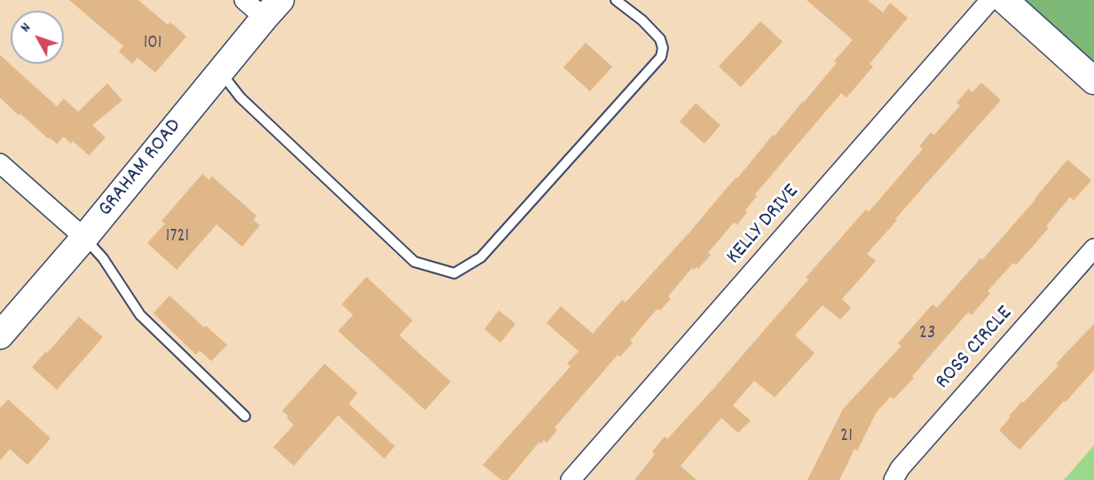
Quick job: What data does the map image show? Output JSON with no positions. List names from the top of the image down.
{
  "streets": {
    "main road": ["GRAHAM ROAD"],
    "street": ["KELLY DRIVE", "ROSS CIRCLE"]
  },
  "house_numbers": [
    "101",
    "1721",
    "23",
    "21"
  ],
  "north": "top left"
}
